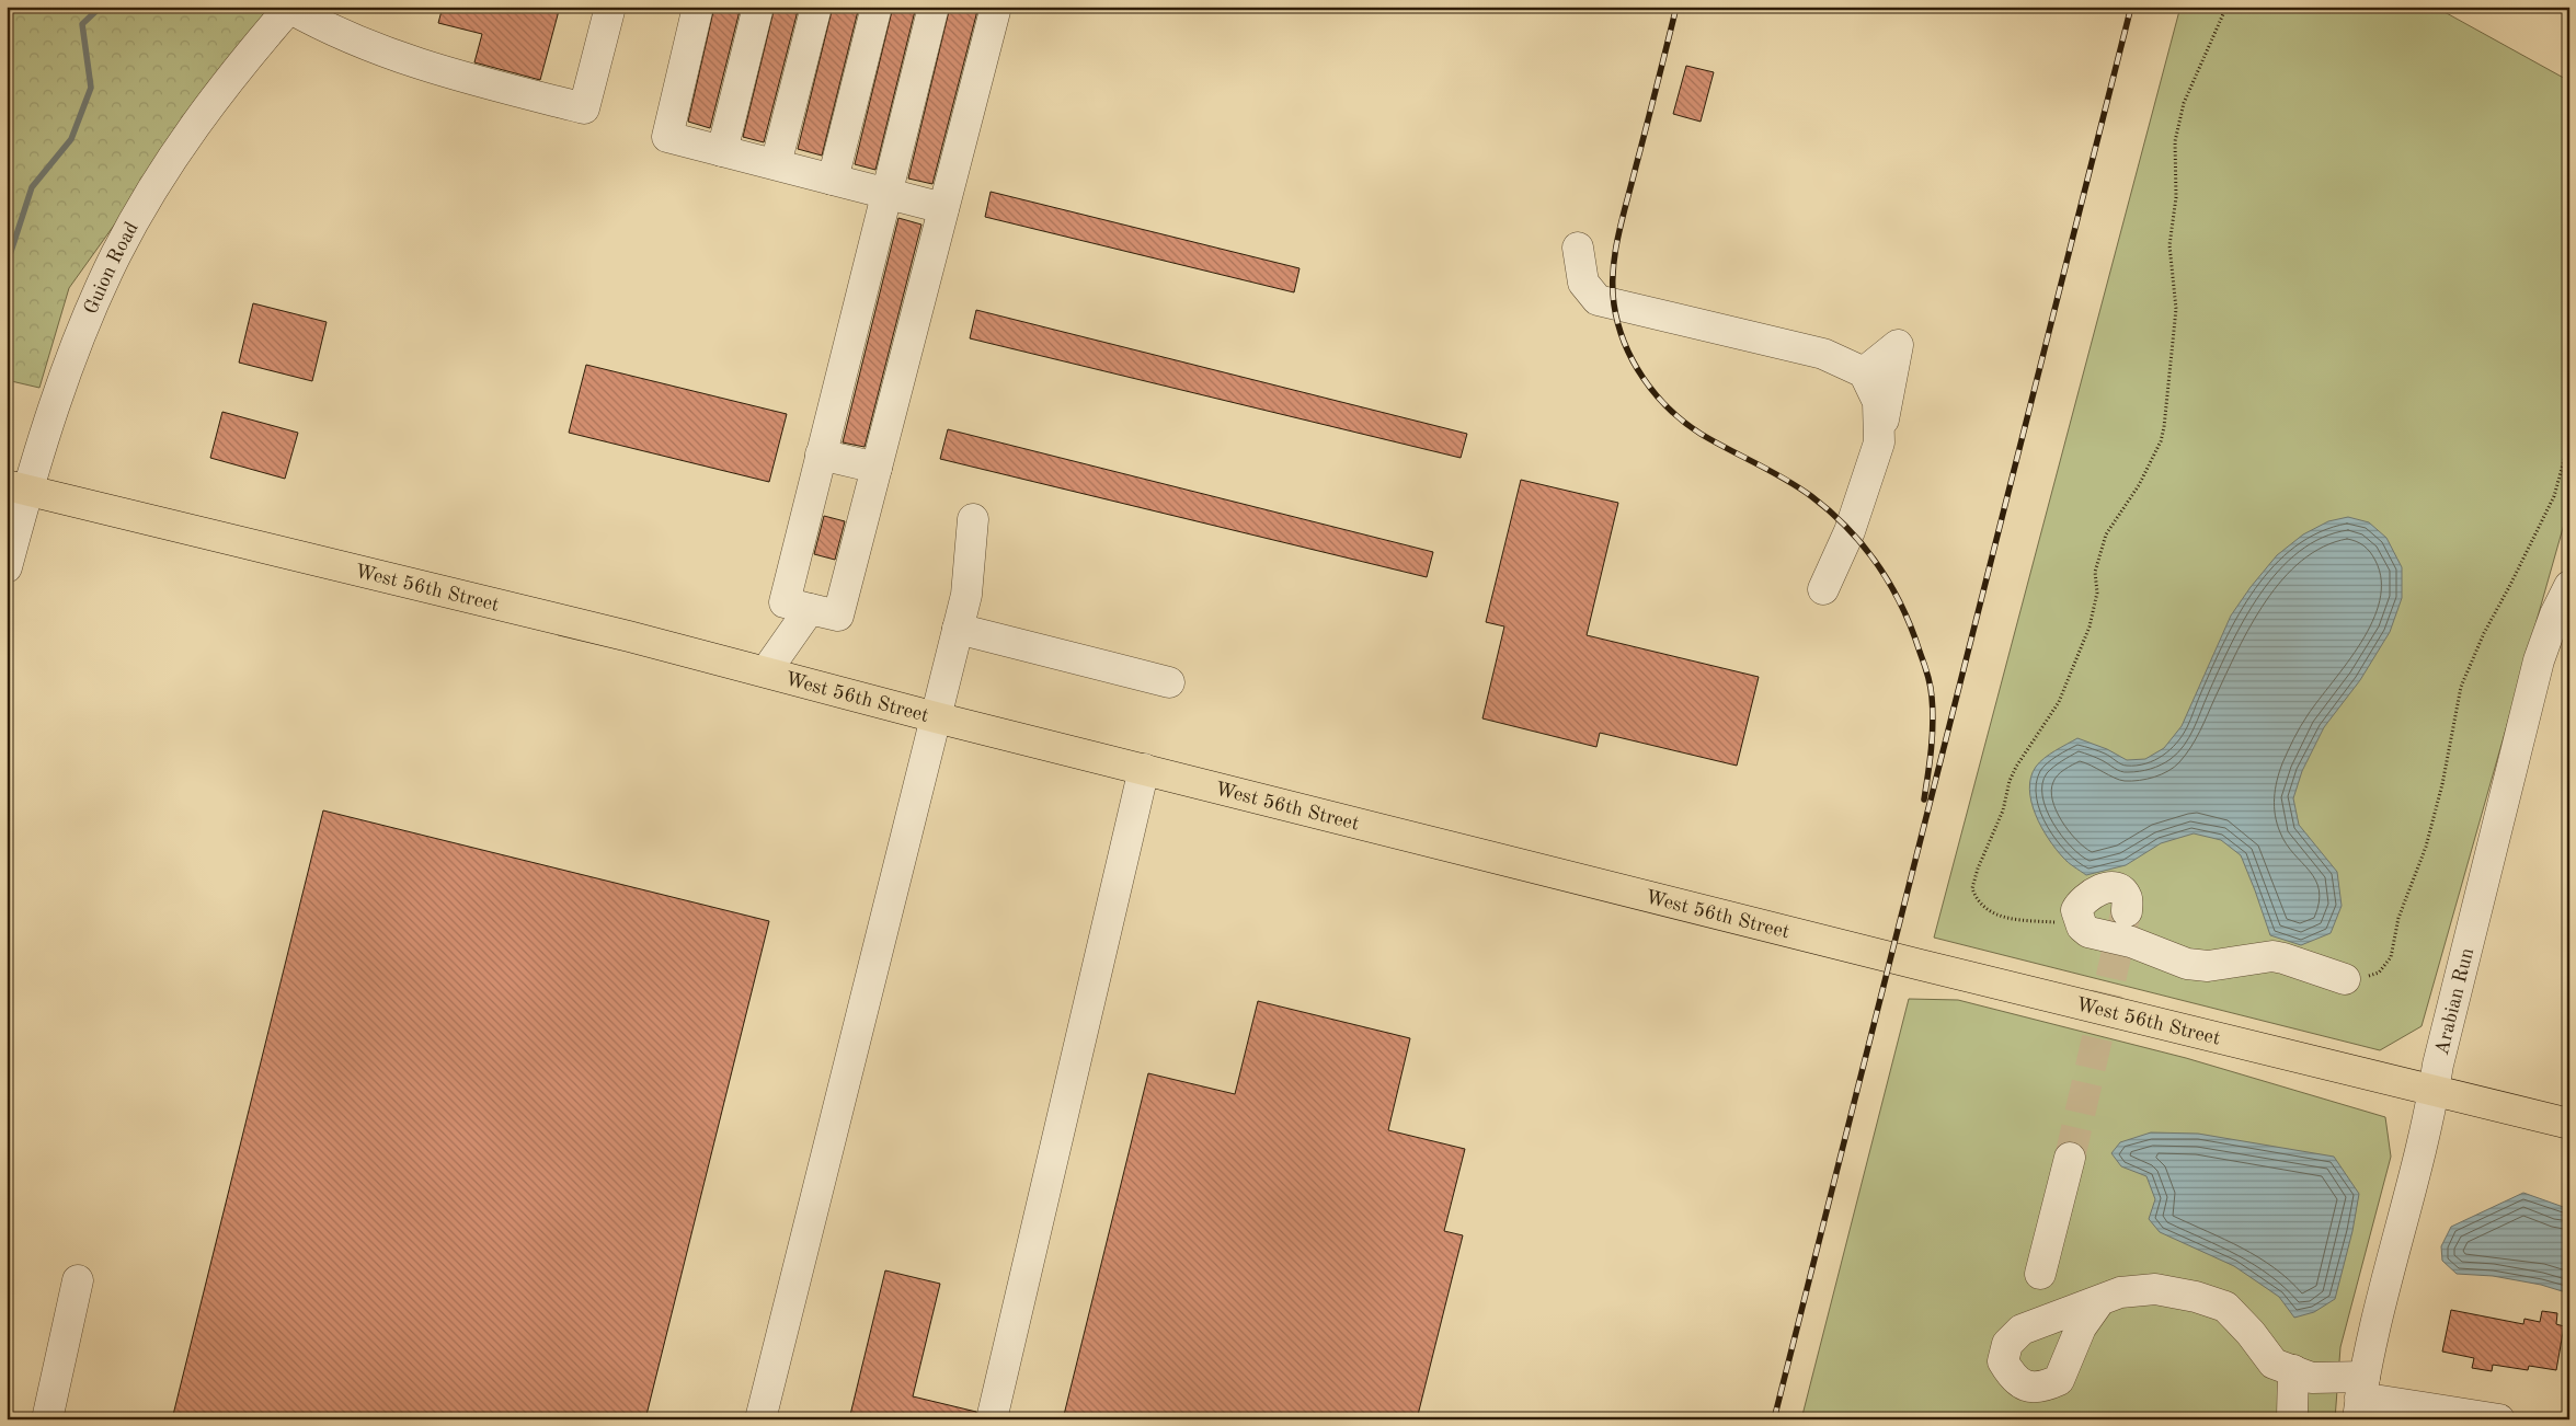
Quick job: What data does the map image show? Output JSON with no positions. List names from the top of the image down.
{
  "streets": {
    "main road": ["West 56th Street"],
    "street": ["Guion Road", "Arabian Run"]
  },
  "crossings": [
    ["Guion Road", "West 56th Street"],
    ["West 56th Street", "Arabian Run"]
  ]
}
